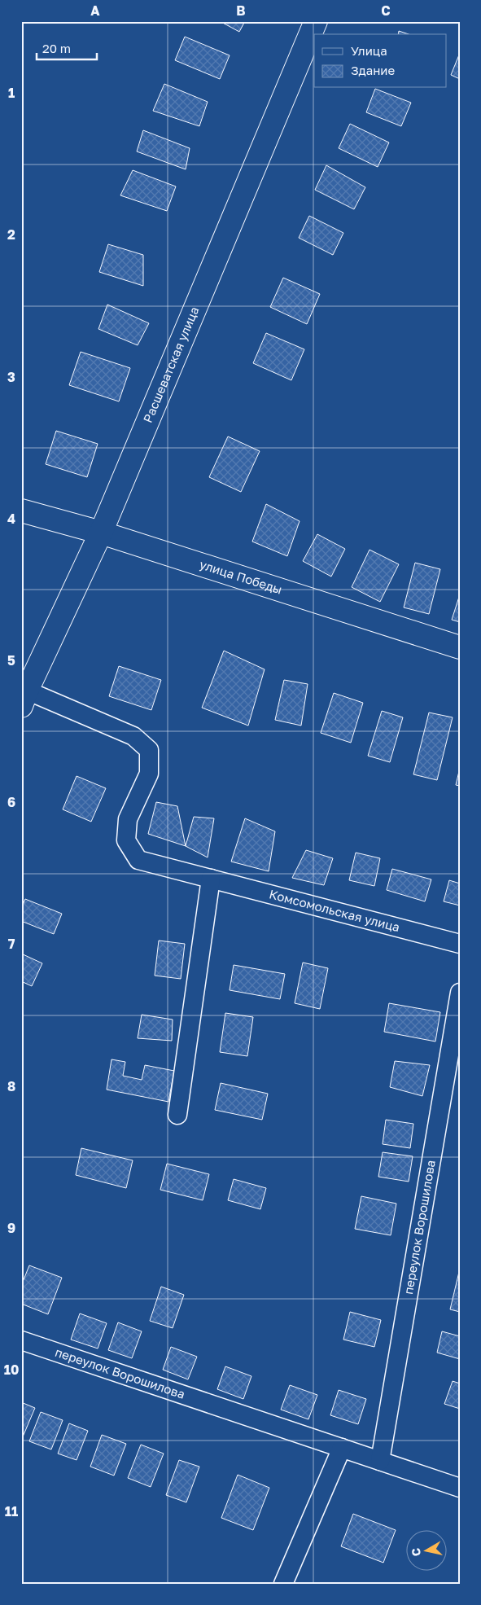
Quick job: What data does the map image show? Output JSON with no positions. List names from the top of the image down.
{
  "streets": {
    "street": [
      "Расшеватская улица",
      "улица Победы",
      "Комсомольская улица",
      "переулок Ворошилова"
    ]
  },
  "crossings": [
    ["Расшеватская улица", "улица Победы"],
    ["Расшеватская улица", "Комсомольская улица"]
  ],
  "legend": ["Улица", "Здание"],
  "scale_bar": "20 m",
  "north": "left",
  "grid": {
    "columns": ["A", "B", "C"],
    "rows": [
      "1",
      "2",
      "3",
      "4",
      "5",
      "6",
      "7",
      "8",
      "9",
      "10",
      "11"
    ]
  }
}
